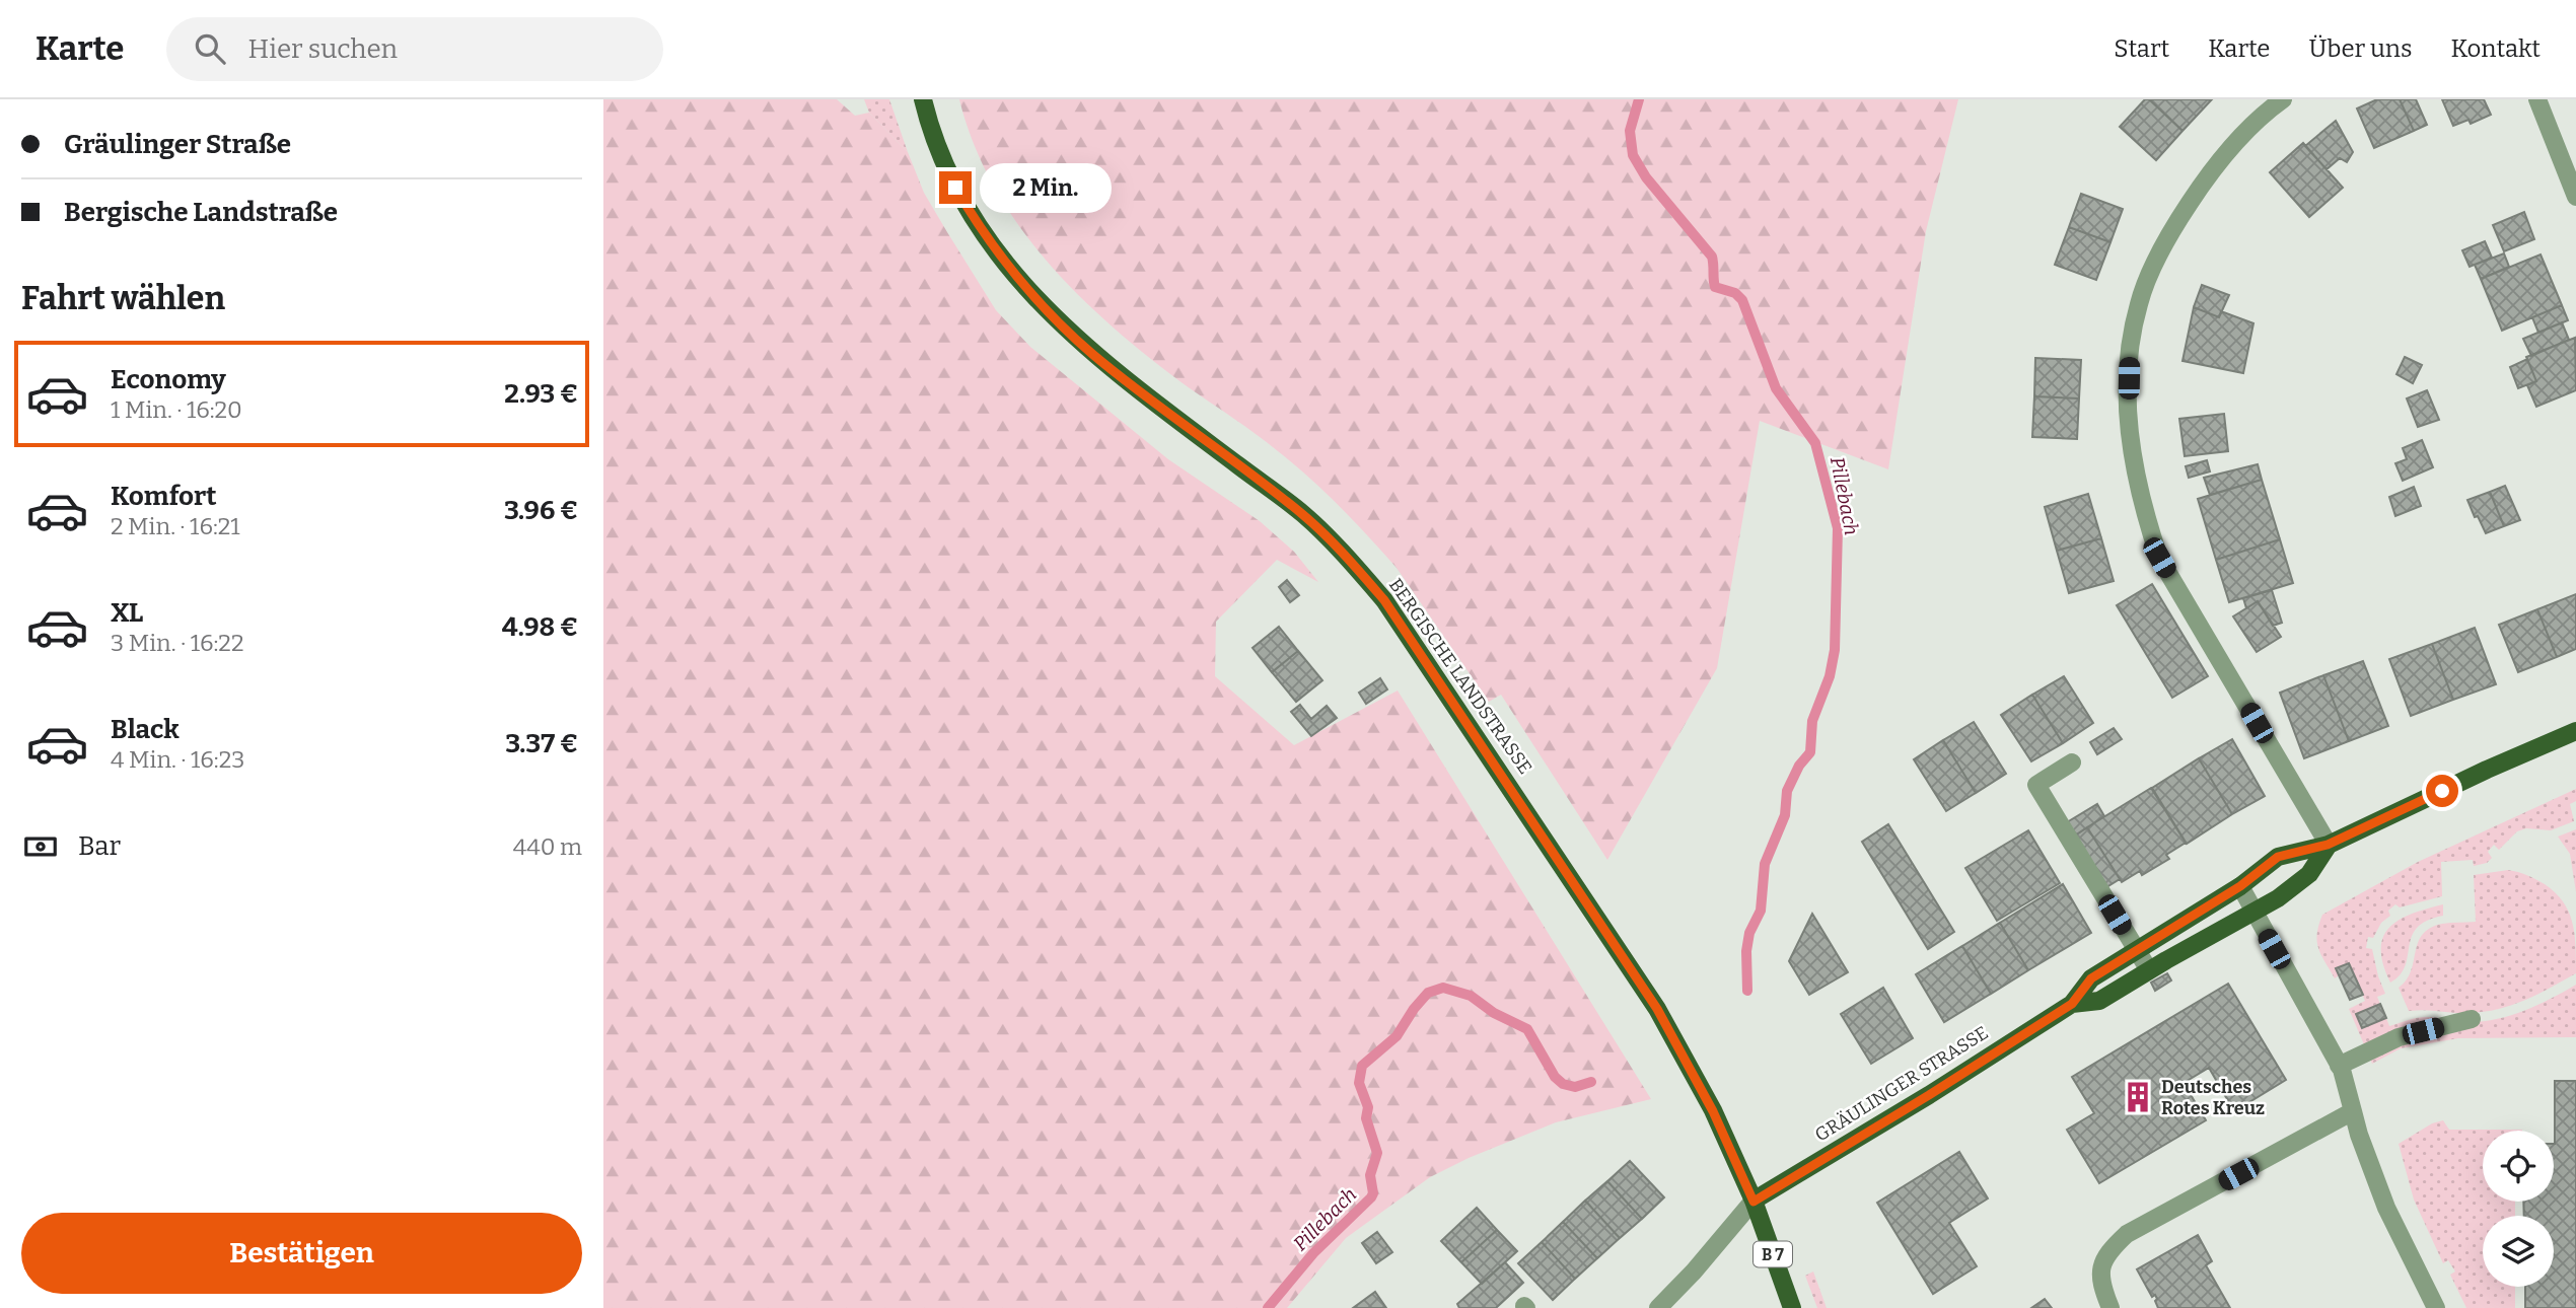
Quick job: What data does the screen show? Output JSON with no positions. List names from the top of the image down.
{
  "streets": {
    "main road": ["BERGISCHE LANDSTRASSE", "GRÄULINGER STRASSE", "B 7"]
  },
  "crossings": [
    ["BERGISCHE LANDSTRASSE", "GRÄULINGER STRASSE"]
  ],
  "water": ["Pillebach"],
  "places": {
    "building": ["Deutsches Rotes Kreuz"]
  },
  "page": {
    "header": "Karte",
    "search": "Hier suchen",
    "nav": [
      "Start",
      "Karte",
      "Über uns",
      "Kontakt"
    ],
    "banner": ["Gräulinger Straße", "Bergische Landstraße"],
    "bubble": "2 Min.",
    "heading": "Fahrt wählen",
    "list": [
      {
        "name": "Economy",
        "note": "1 Min. · 16:20",
        "value": "2.93 €"
      },
      {
        "name": "Komfort",
        "note": "2 Min. · 16:21",
        "value": "3.96 €"
      },
      {
        "name": "XL",
        "note": "3 Min. · 16:22",
        "value": "4.98 €"
      },
      {
        "name": "Black",
        "note": "4 Min. · 16:23",
        "value": "3.37 €"
      }
    ],
    "pay": ["Bar", "440 m"],
    "buttons": "Bestätigen"
  }
}
